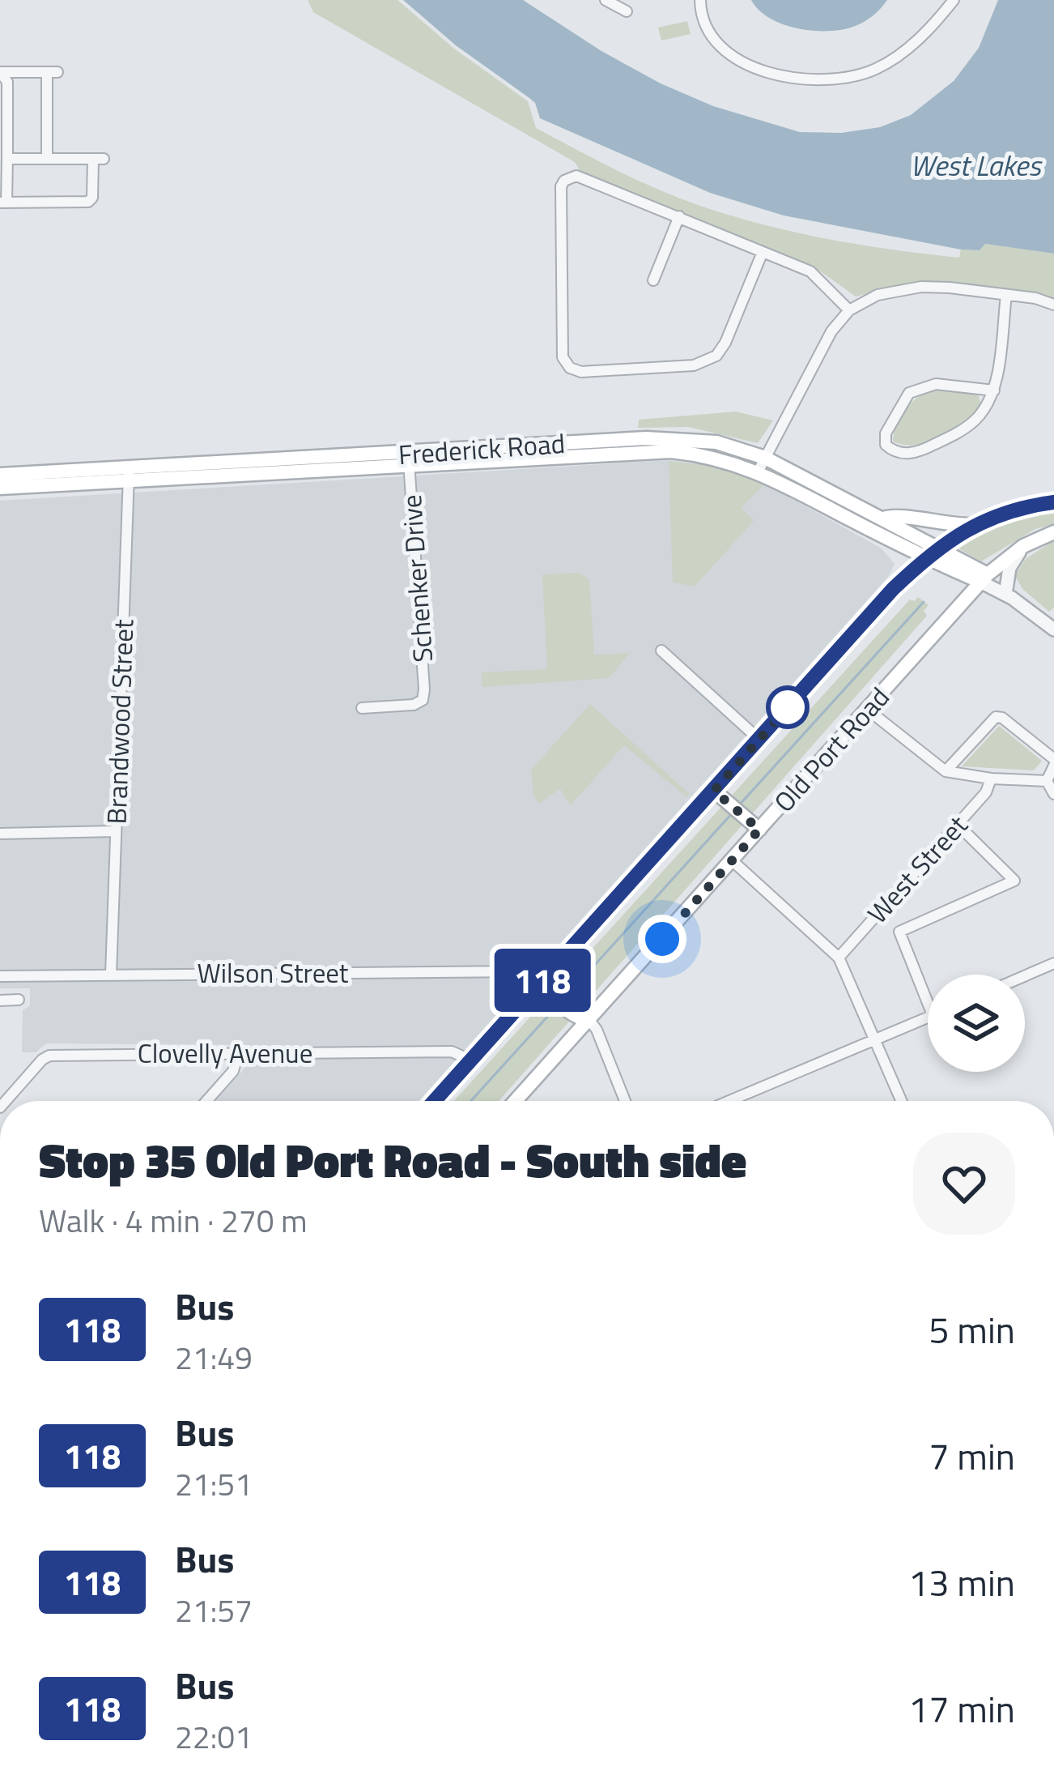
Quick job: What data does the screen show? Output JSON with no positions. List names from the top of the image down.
{
  "streets": {
    "main road": ["Frederick Road", "Old Port Road"],
    "street": [
      "Schenker Drive",
      "Brandwood Street",
      "West Street",
      "Wilson Street",
      "Clovelly Avenue"
    ]
  },
  "crossings": [
    ["Frederick Road", "Schenker Drive"],
    ["Frederick Road", "Brandwood Street"],
    ["Brandwood Street", "Wilson Street"]
  ],
  "water": ["West Lakes"],
  "lines": ["bus line 118"],
  "page": {
    "on_map": "118",
    "heading": ["Stop 35 Old Port Road - South side", "Walk · 4 min · 270 m"],
    "list": [
      {
        "mark": "118",
        "name": "Bus",
        "note": "21:49",
        "value": "5 min"
      },
      {
        "mark": "118",
        "name": "Bus",
        "note": "21:51",
        "value": "7 min"
      },
      {
        "mark": "118",
        "name": "Bus",
        "note": "21:57",
        "value": "13 min"
      },
      {
        "mark": "118",
        "name": "Bus",
        "note": "22:01",
        "value": "17 min"
      }
    ]
  }
}
